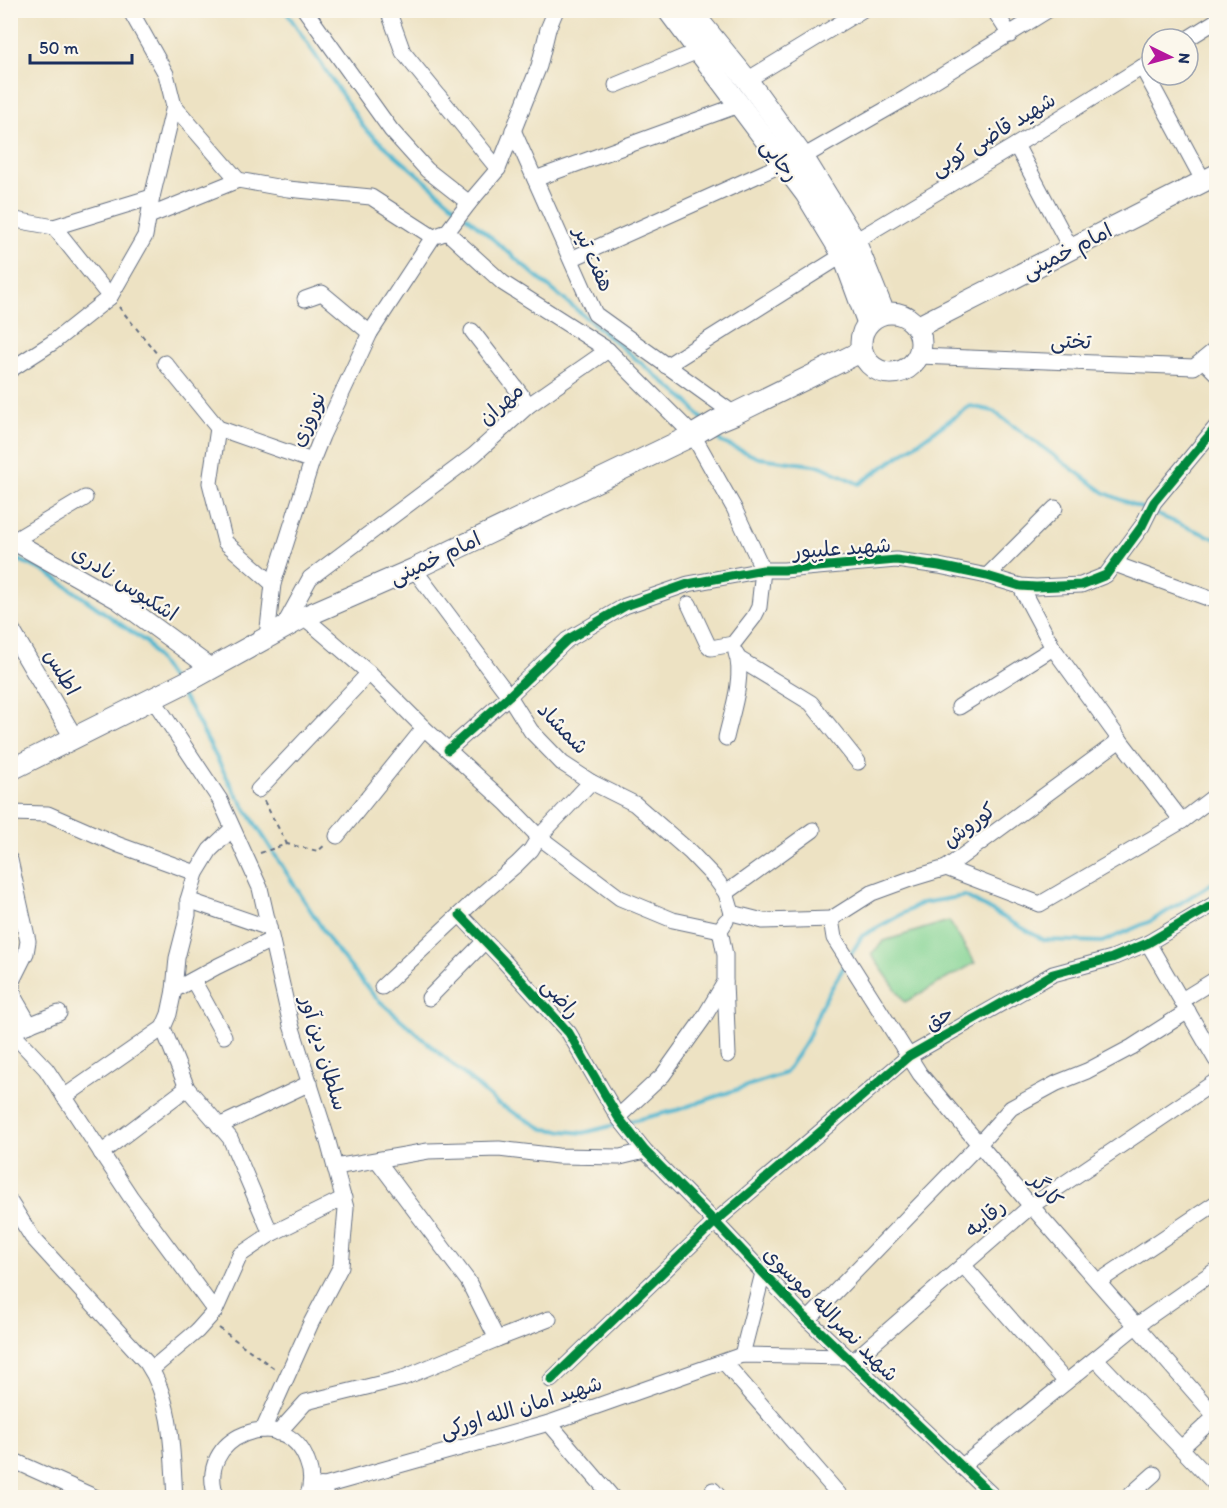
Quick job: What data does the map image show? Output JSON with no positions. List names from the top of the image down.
{
  "streets": {
    "main road": ["رجایی", "امام خمینی"],
    "street": [
      "شهید قاضی کوبی",
      "هفت تیر",
      "تختی",
      "مهران",
      "نوروزی",
      "شهید علیپور",
      "اشکبوس نادری",
      "اطلس",
      "شمشاد",
      "کوروش",
      "راضی",
      "حق",
      "سلطان دین آور",
      "کارگر",
      "رقابیه",
      "شهید نصرالله موسوی",
      "شهید امان الله اورکی"
    ]
  },
  "crossings": [
    ["شهید قاضی کوبی", "رجایی"],
    ["شهید قاضی کوبی", "هفت تیر"],
    ["رجایی", "امام خمینی"],
    ["رجایی", "تختی"],
    ["امام خمینی", "هفت تیر"],
    ["امام خمینی", "تختی"],
    ["امام خمینی", "مهران"],
    ["امام خمینی", "نوروزی"],
    ["امام خمینی", "اشکبوس نادری"],
    ["امام خمینی", "اطلس"],
    ["امام خمینی", "شمشاد"],
    ["امام خمینی", "سلطان دین آور"],
    ["مهران", "نوروزی"],
    ["شهید علیپور", "شمشاد"],
    ["کوروش", "کارگر"],
    ["راضی", "شهید نصرالله موسوی"],
    ["حق", "کارگر"],
    ["حق", "شهید نصرالله موسوی"],
    ["کارگر", "رقابیه"],
    ["رقابیه", "شهید نصرالله موسوی"],
    ["رقابیه", "شهید امان الله اورکی"],
    ["شهید نصرالله موسوی", "شهید امان الله اورکی"]
  ],
  "scale_bar": "50 m",
  "north": "right"
}
